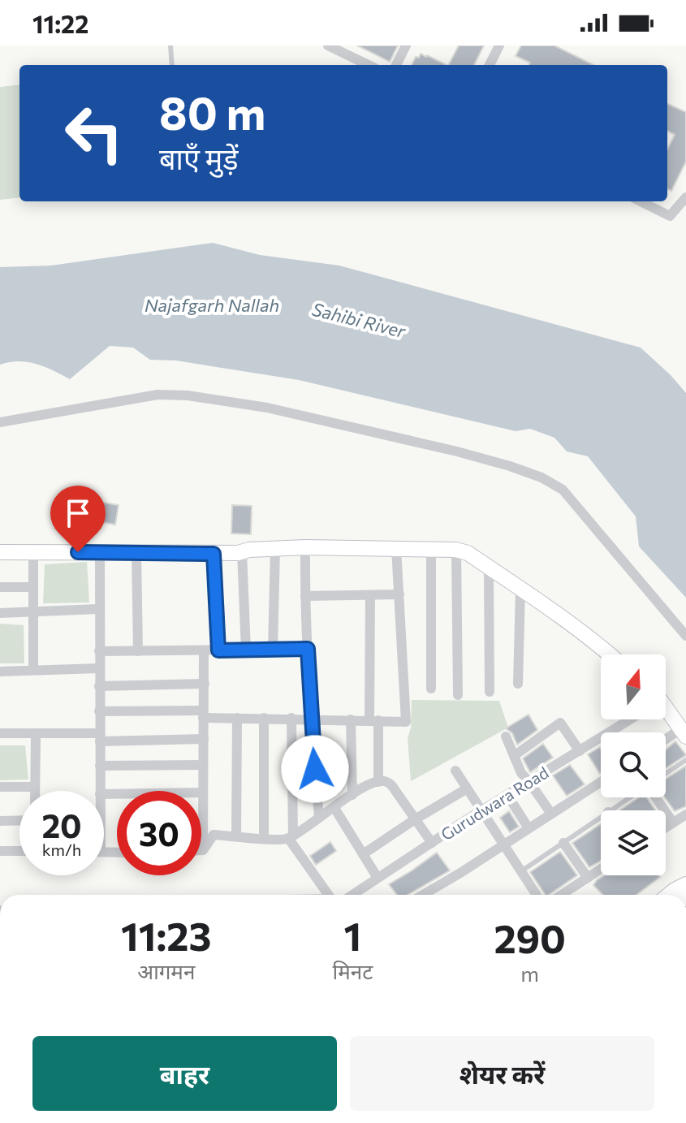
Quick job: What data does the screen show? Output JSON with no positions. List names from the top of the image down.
{
  "streets": {
    "street": ["Gurudwara Road"]
  },
  "water": ["Najafgarh Nallah", "Sahibi River"],
  "north": "top",
  "page": {
    "status": "11:22",
    "turn": ["80 m", "बाएँ मुड़ें"],
    "speed": "20 km/h",
    "limit": "30",
    "eta": [
      "11:23",
      "आगमन",
      "1",
      "मिनट",
      "290",
      "m"
    ],
    "buttons": ["बाहर", "शेयर करें"]
  }
}
